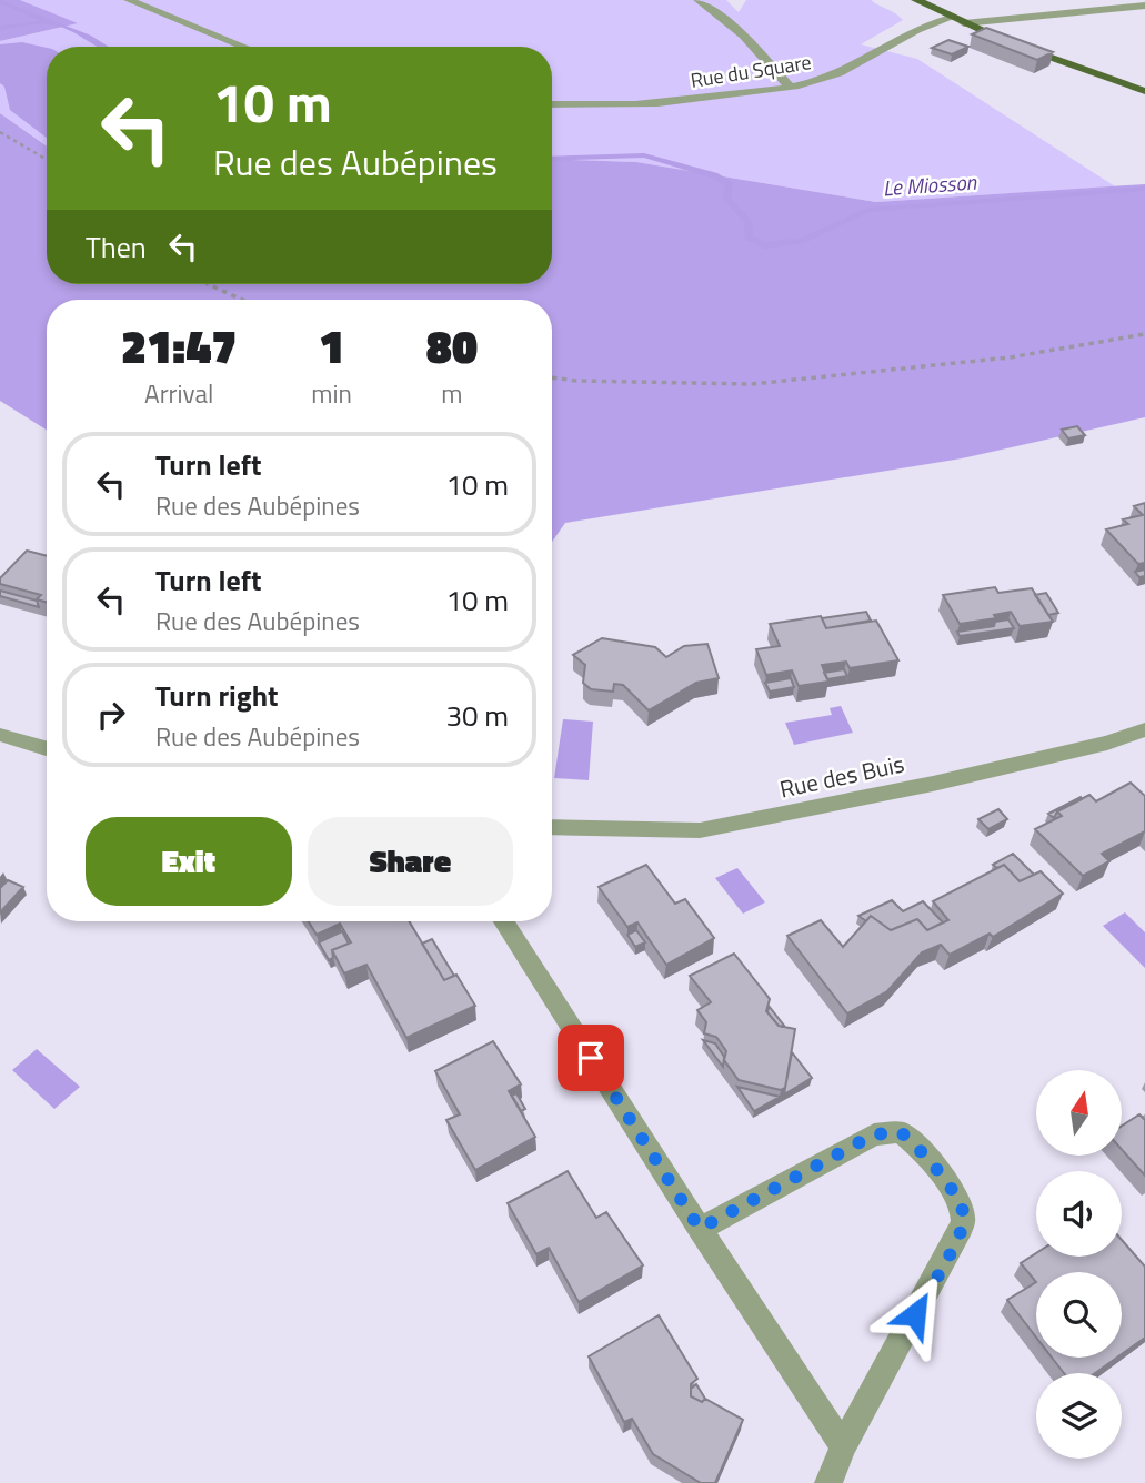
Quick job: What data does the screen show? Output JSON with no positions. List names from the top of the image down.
{
  "streets": {
    "street": ["Rue du Square", "Rue des Buis"]
  },
  "water": ["Le Miosson"],
  "north": "top",
  "page": {
    "turn": ["10 m", "Rue des Aubépines"],
    "then": "Then",
    "eta": [
      "21:47",
      "Arrival",
      "1",
      "min",
      "80",
      "m"
    ],
    "list": [
      {
        "name": "Turn left",
        "note": "Rue des Aubépines",
        "value": "10 m"
      },
      {
        "name": "Turn left",
        "note": "Rue des Aubépines",
        "value": "10 m"
      },
      {
        "name": "Turn right",
        "note": "Rue des Aubépines",
        "value": "30 m"
      }
    ],
    "buttons": ["Exit", "Share"]
  }
}
